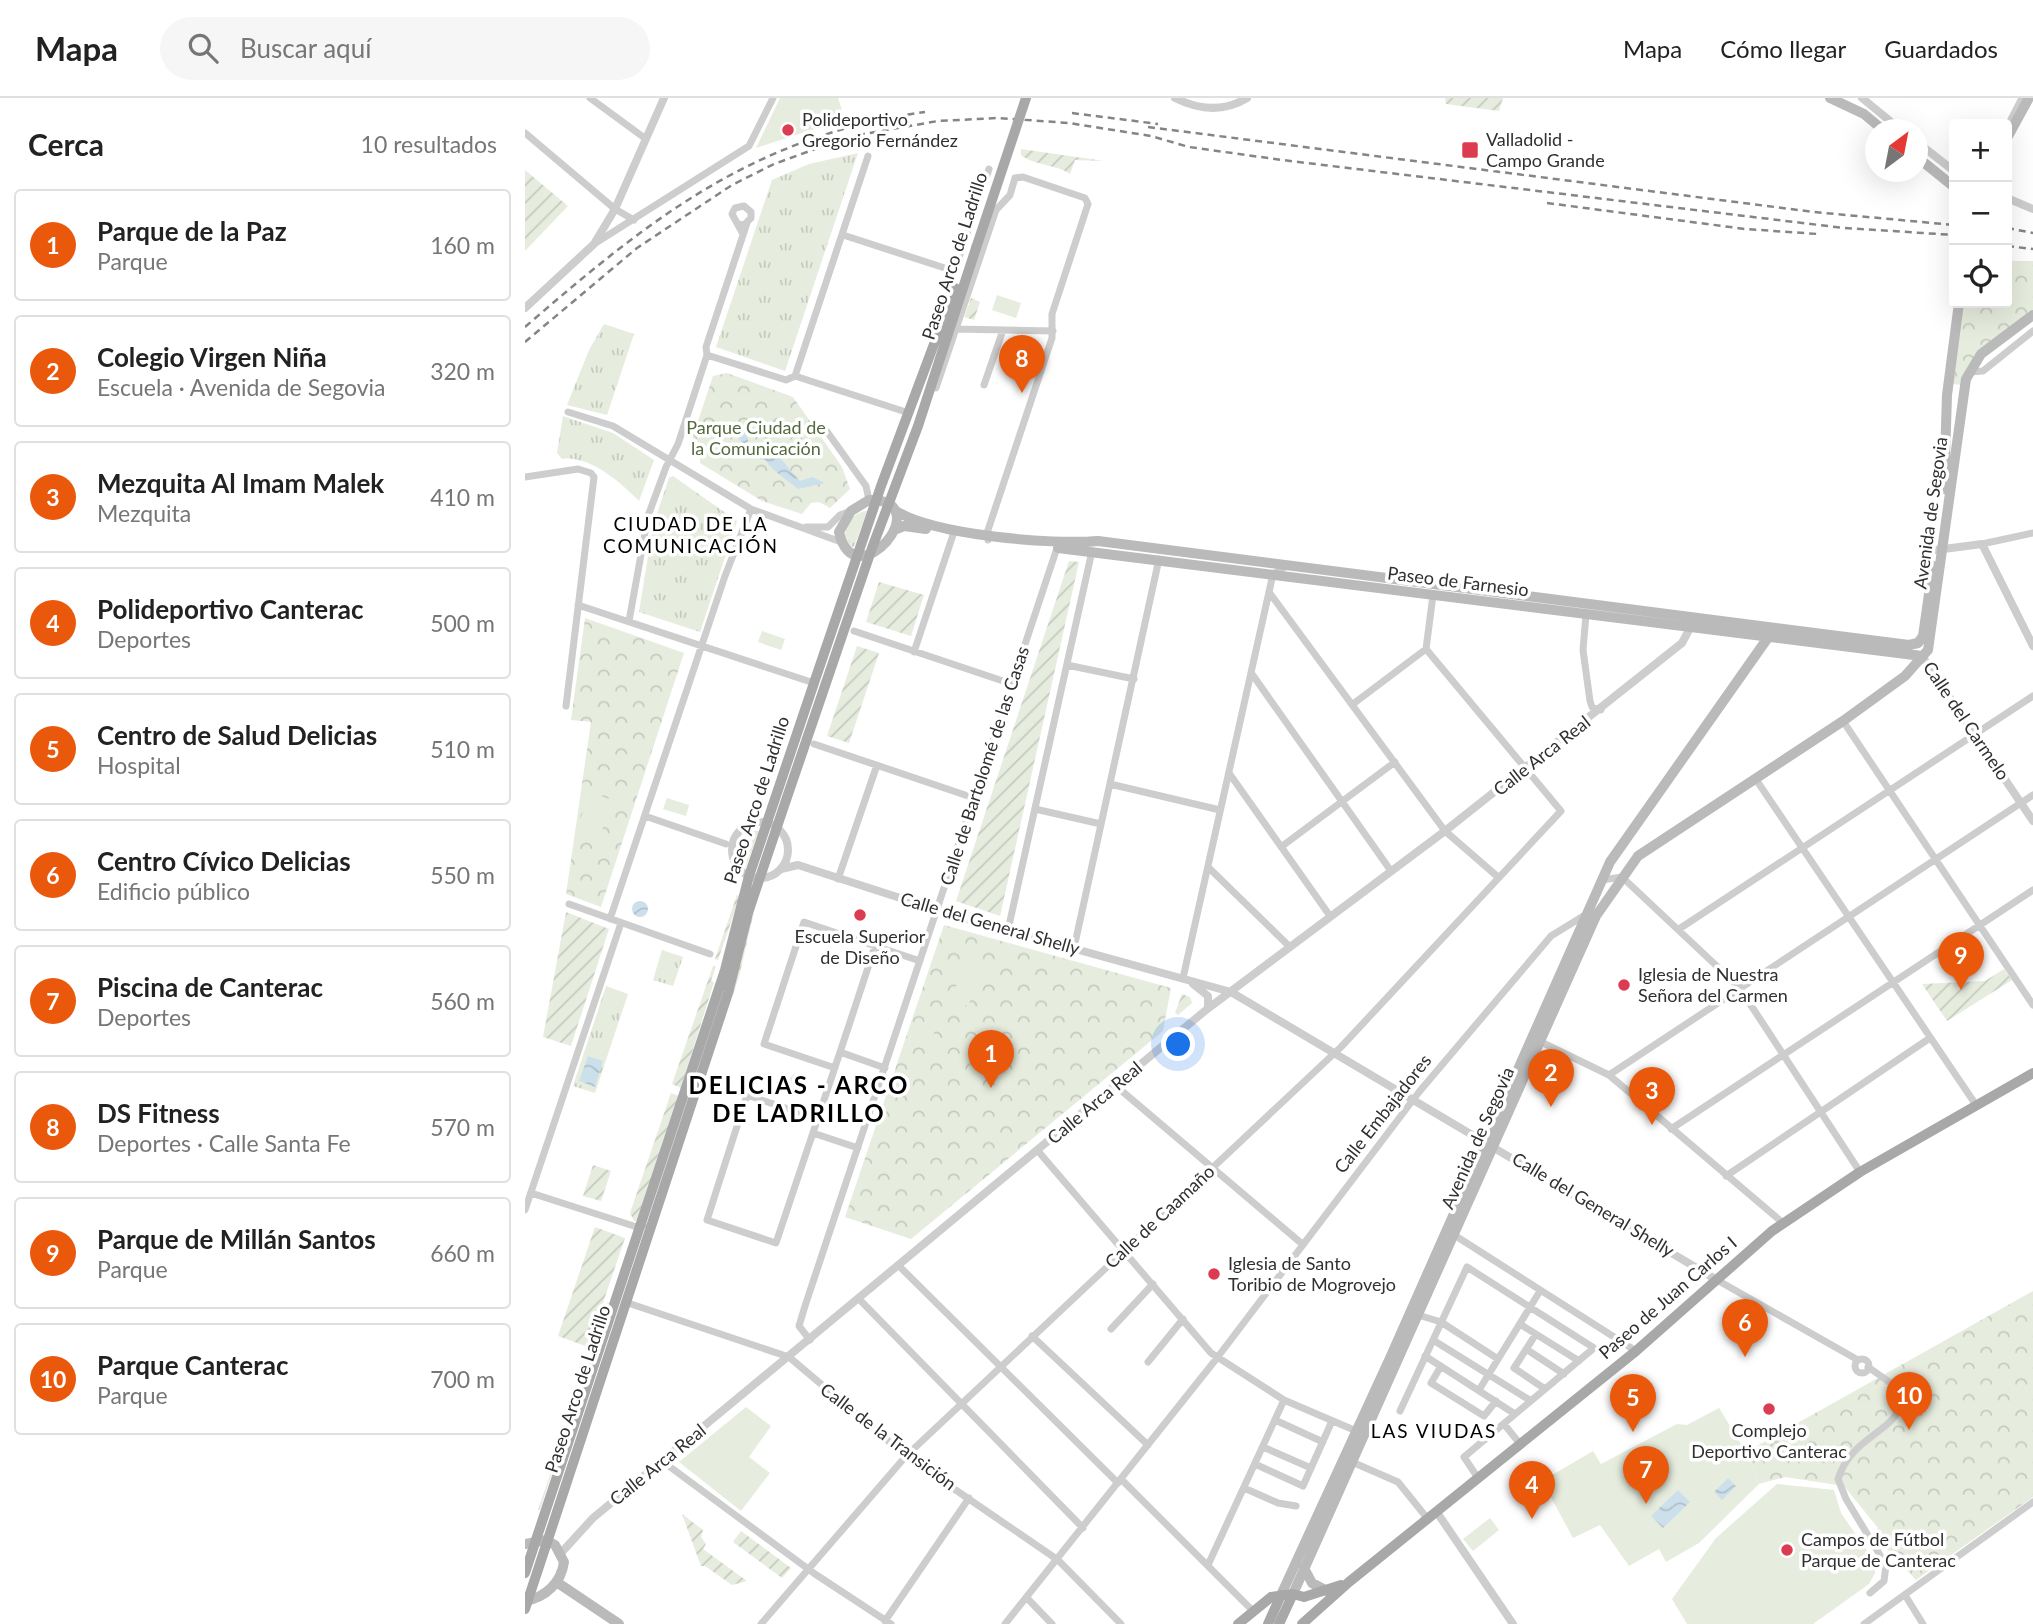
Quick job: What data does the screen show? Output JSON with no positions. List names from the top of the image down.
{
  "streets": {
    "main road": [
      "Paseo Arco de Ladrillo",
      "Avenida de Segovia",
      "Paseo de Farnesio",
      "Paseo de Juan Carlos I"
    ],
    "street": [
      "Calle del Carmelo",
      "Calle Arca Real",
      "Calle de Bartolomé de las Casas",
      "Calle del General Shelly",
      "Calle Embajadores",
      "Calle de Caamaño",
      "Calle de la Transición"
    ]
  },
  "crossings": [
    ["Paseo Arco de Ladrillo", "Paseo de Farnesio"],
    ["Paseo Arco de Ladrillo", "Calle de la Transición"],
    ["Avenida de Segovia", "Paseo de Farnesio"],
    ["Avenida de Segovia", "Calle del Carmelo"],
    ["Avenida de Segovia", "Calle del General Shelly"],
    ["Avenida de Segovia", "Calle Embajadores"],
    ["Avenida de Segovia", "Paseo de Juan Carlos I"],
    ["Paseo de Farnesio", "Calle del Carmelo"],
    ["Paseo de Farnesio", "Calle Arca Real"],
    ["Paseo de Farnesio", "Calle de Bartolomé de las Casas"],
    ["Calle Arca Real", "Calle de Bartolomé de las Casas"],
    ["Calle Arca Real", "Calle del General Shelly"],
    ["Calle Arca Real", "Calle de Caamaño"],
    ["Calle Arca Real", "Calle de la Transición"],
    ["Calle de Bartolomé de las Casas", "Calle del General Shelly"],
    ["Calle del General Shelly", "Calle Embajadores"],
    ["Calle del General Shelly", "Calle de Caamaño"],
    ["Calle del General Shelly", "Paseo de Juan Carlos I"],
    ["Calle Embajadores", "Calle de la Transición"],
    ["Calle de Caamaño", "Calle de la Transición"]
  ],
  "districts": ["CIUDAD DE LA COMUNICACIÓN", "DELICIAS - ARCO DE LADRILLO", "LAS VIUDAS"],
  "parks": ["Parque Ciudad de la Comunicación"],
  "places": {
    "other": [
      "Polideportivo Gregorio Fernández",
      "Escuela Superior de Diseño",
      "Iglesia de Nuestra Señora del Carmen",
      "Iglesia de Santo Toribio de Mogrovejo",
      "Complejo Deportivo Canterac",
      "Campos de Fútbol Parque de Canterac"
    ],
    "transit": ["Valladolid - Campo Grande"]
  },
  "north": "top right",
  "page": {
    "header": "Mapa",
    "search": "Buscar aquí",
    "nav": ["Mapa", "Cómo llegar", "Guardados"],
    "heading": ["Cerca", "10 resultados"],
    "map_buttons": ["+", "−"],
    "list": [
      {
        "mark": "1",
        "name": "Parque de la Paz",
        "note": "Parque",
        "value": "160 m"
      },
      {
        "mark": "2",
        "name": "Colegio Virgen Niña",
        "note": "Escuela · Avenida de Segovia",
        "value": "320 m"
      },
      {
        "mark": "3",
        "name": "Mezquita Al Imam Malek",
        "note": "Mezquita",
        "value": "410 m"
      },
      {
        "mark": "4",
        "name": "Polideportivo Canterac",
        "note": "Deportes",
        "value": "500 m"
      },
      {
        "mark": "5",
        "name": "Centro de Salud Delicias",
        "note": "Hospital",
        "value": "510 m"
      },
      {
        "mark": "6",
        "name": "Centro Cívico Delicias",
        "note": "Edificio público",
        "value": "550 m"
      },
      {
        "mark": "7",
        "name": "Piscina de Canterac",
        "note": "Deportes",
        "value": "560 m"
      },
      {
        "mark": "8",
        "name": "DS Fitness",
        "note": "Deportes · Calle Santa Fe",
        "value": "570 m"
      },
      {
        "mark": "9",
        "name": "Parque de Millán Santos",
        "note": "Parque",
        "value": "660 m"
      },
      {
        "mark": "10",
        "name": "Parque Canterac",
        "note": "Parque",
        "value": "700 m"
      }
    ],
    "pins": [
      "8",
      "9",
      "1",
      "2",
      "3",
      "6",
      "10",
      "5",
      "7",
      "4"
    ]
  }
}
